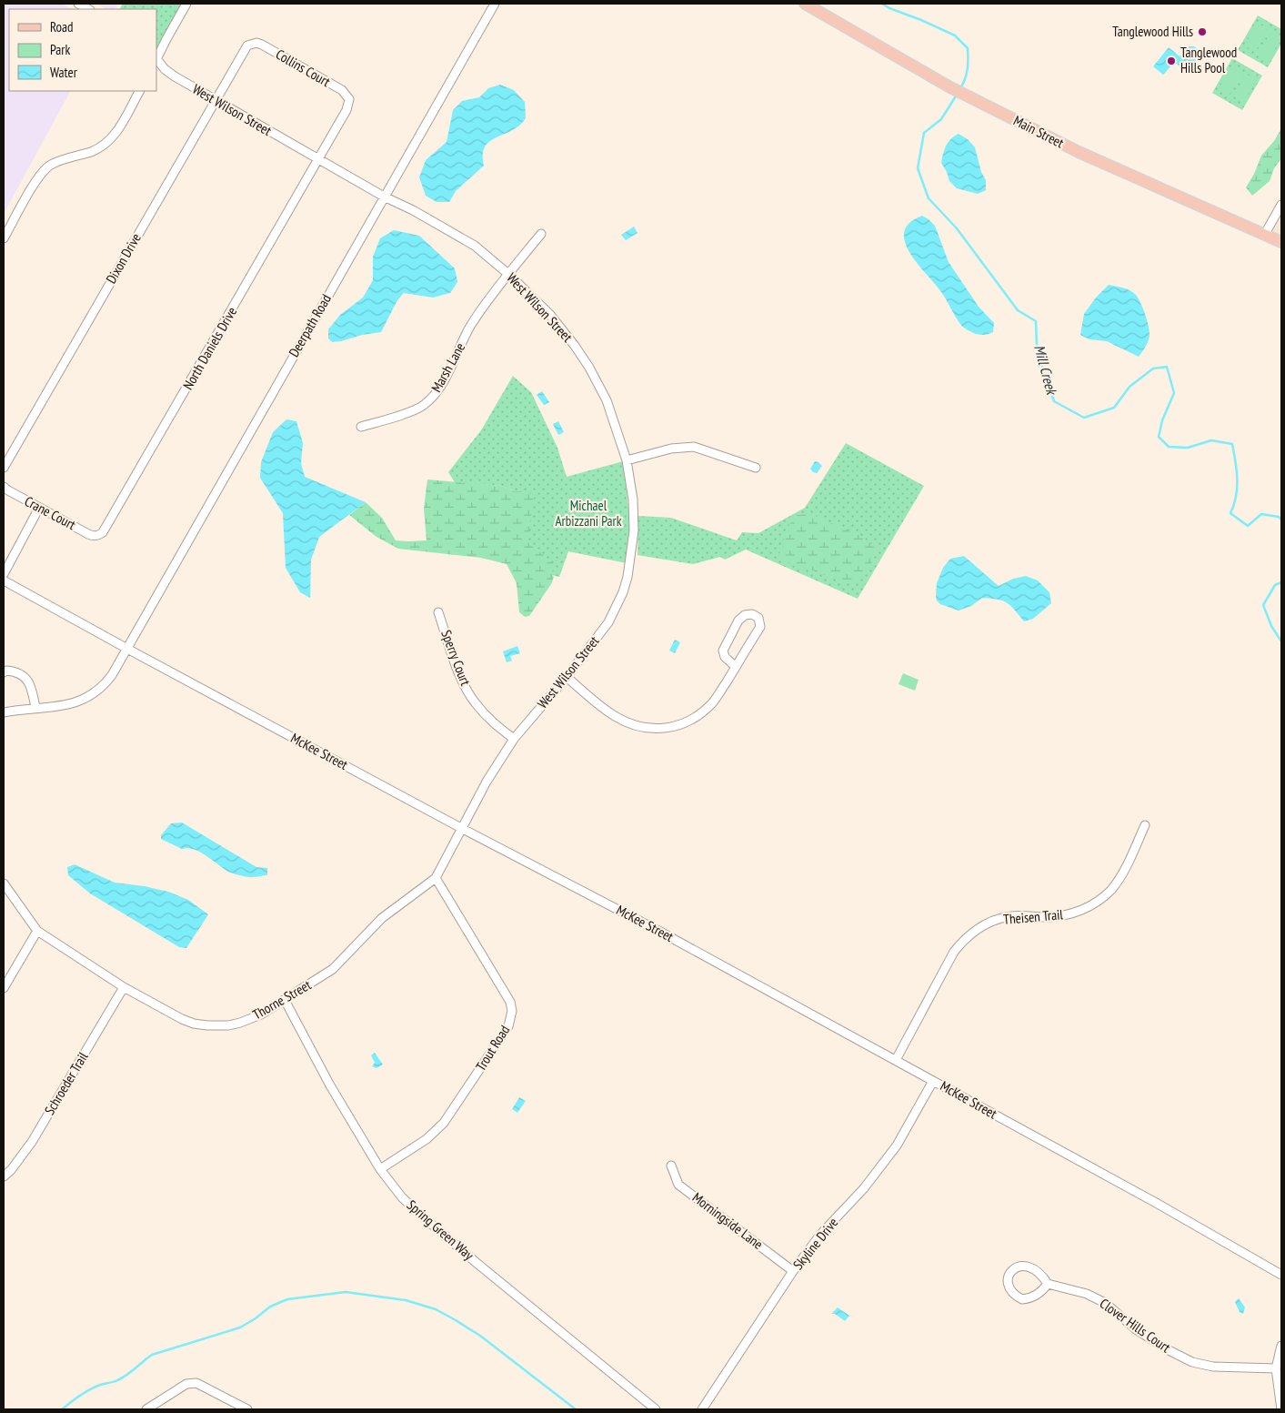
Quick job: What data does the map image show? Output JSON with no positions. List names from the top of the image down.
{
  "streets": {
    "main road": ["Main Street"],
    "street": [
      "Collins Court",
      "West Wilson Street",
      "Dixon Drive",
      "Deerpath Road",
      "North Daniels Drive",
      "Marsh Lane",
      "Crane Court",
      "Sperry Court",
      "McKee Street",
      "Theisen Trail",
      "Thorne Street",
      "Trout Road",
      "Schroeder Trail",
      "Morningside Lane",
      "Spring Green Way",
      "Skyline Drive",
      "Clover Hills Court"
    ]
  },
  "crossings": [
    ["Collins Court", "Dixon Drive"],
    ["Collins Court", "North Daniels Drive"],
    ["West Wilson Street", "Dixon Drive"],
    ["West Wilson Street", "Deerpath Road"],
    ["West Wilson Street", "North Daniels Drive"],
    ["West Wilson Street", "Marsh Lane"],
    ["West Wilson Street", "Sperry Court"],
    ["West Wilson Street", "McKee Street"],
    ["West Wilson Street", "Thorne Street"],
    ["Deerpath Road", "McKee Street"],
    ["North Daniels Drive", "Crane Court"],
    ["McKee Street", "Theisen Trail"],
    ["McKee Street", "Thorne Street"],
    ["McKee Street", "Skyline Drive"],
    ["Thorne Street", "Trout Road"],
    ["Thorne Street", "Schroeder Trail"],
    ["Thorne Street", "Spring Green Way"],
    ["Trout Road", "Spring Green Way"],
    ["Morningside Lane", "Skyline Drive"]
  ],
  "water": ["Mill Creek"],
  "parks": ["Michael Arbizzani Park"],
  "places": ["Tanglewood Hills", "Tanglewood Hills Pool"],
  "legend": ["Road", "Park", "Water"]
}
